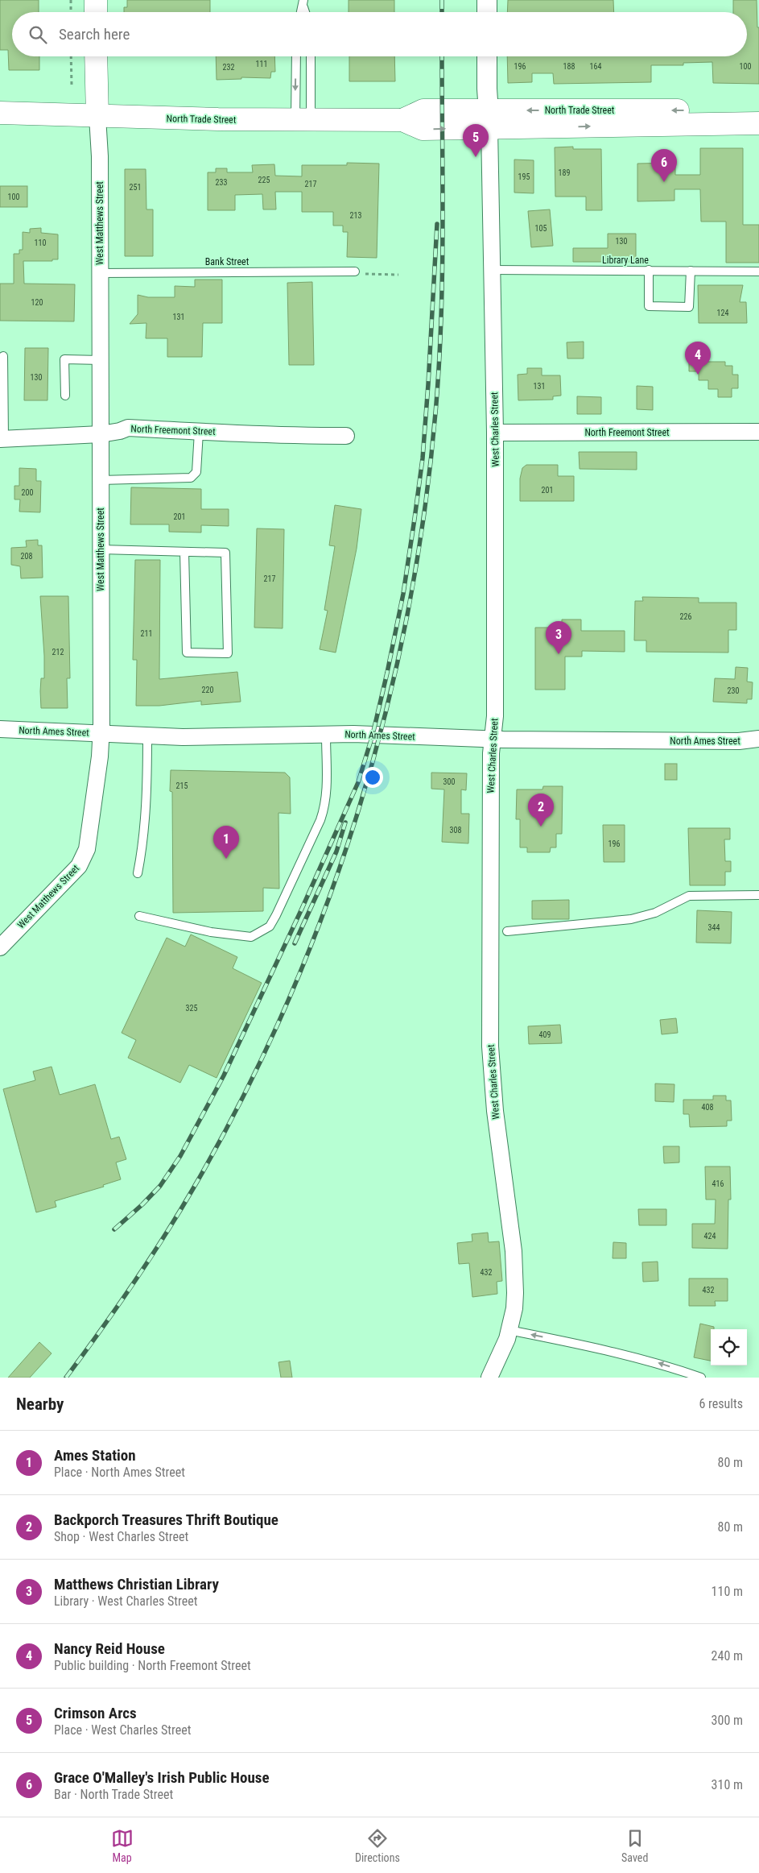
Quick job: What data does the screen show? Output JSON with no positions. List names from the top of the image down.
{
  "streets": {
    "main road": ["North Trade Street"],
    "street": [
      "West Matthews Street",
      "West Charles Street",
      "North Freemont Street",
      "North Ames Street"
    ],
    "lane": ["Library Lane", "Bank Street"]
  },
  "crossings": [
    ["North Trade Street", "West Matthews Street"],
    ["North Trade Street", "West Charles Street"],
    ["West Matthews Street", "Bank Street"],
    ["West Matthews Street", "North Freemont Street"],
    ["West Matthews Street", "North Ames Street"],
    ["Library Lane", "West Charles Street"],
    ["West Charles Street", "North Freemont Street"],
    ["West Charles Street", "North Ames Street"]
  ],
  "house_numbers": [
    "111",
    "196",
    "188",
    "164",
    "100",
    "232",
    "189",
    "195",
    "225",
    "233",
    "217",
    "251",
    "100",
    "213",
    "105",
    "130",
    "110",
    "120",
    "124",
    "131",
    "130",
    "131",
    "201",
    "200",
    "201",
    "208",
    "217",
    "226",
    "211",
    "212",
    "220",
    "230",
    "300",
    "215",
    "308",
    "196",
    "344",
    "325",
    "409",
    "408",
    "416",
    "424",
    "432",
    "432"
  ],
  "page": {
    "search": "Search here",
    "pins": [
      "5",
      "6",
      "4",
      "3",
      "2",
      "1"
    ],
    "heading": ["Nearby", "6 results"],
    "list": [
      {
        "mark": "1",
        "name": "Ames Station",
        "note": "Place · North Ames Street",
        "value": "80 m"
      },
      {
        "mark": "2",
        "name": "Backporch Treasures Thrift Boutique",
        "note": "Shop · West Charles Street",
        "value": "80 m"
      },
      {
        "mark": "3",
        "name": "Matthews Christian Library",
        "note": "Library · West Charles Street",
        "value": "110 m"
      },
      {
        "mark": "4",
        "name": "Nancy Reid House",
        "note": "Public building · North Freemont Street",
        "value": "240 m"
      },
      {
        "mark": "5",
        "name": "Crimson Arcs",
        "note": "Place · West Charles Street",
        "value": "300 m"
      },
      {
        "mark": "6",
        "name": "Grace O'Malley's Irish Public House",
        "note": "Bar · North Trade Street",
        "value": "310 m"
      }
    ],
    "nav": ["Map", "Directions", "Saved"]
  }
}
